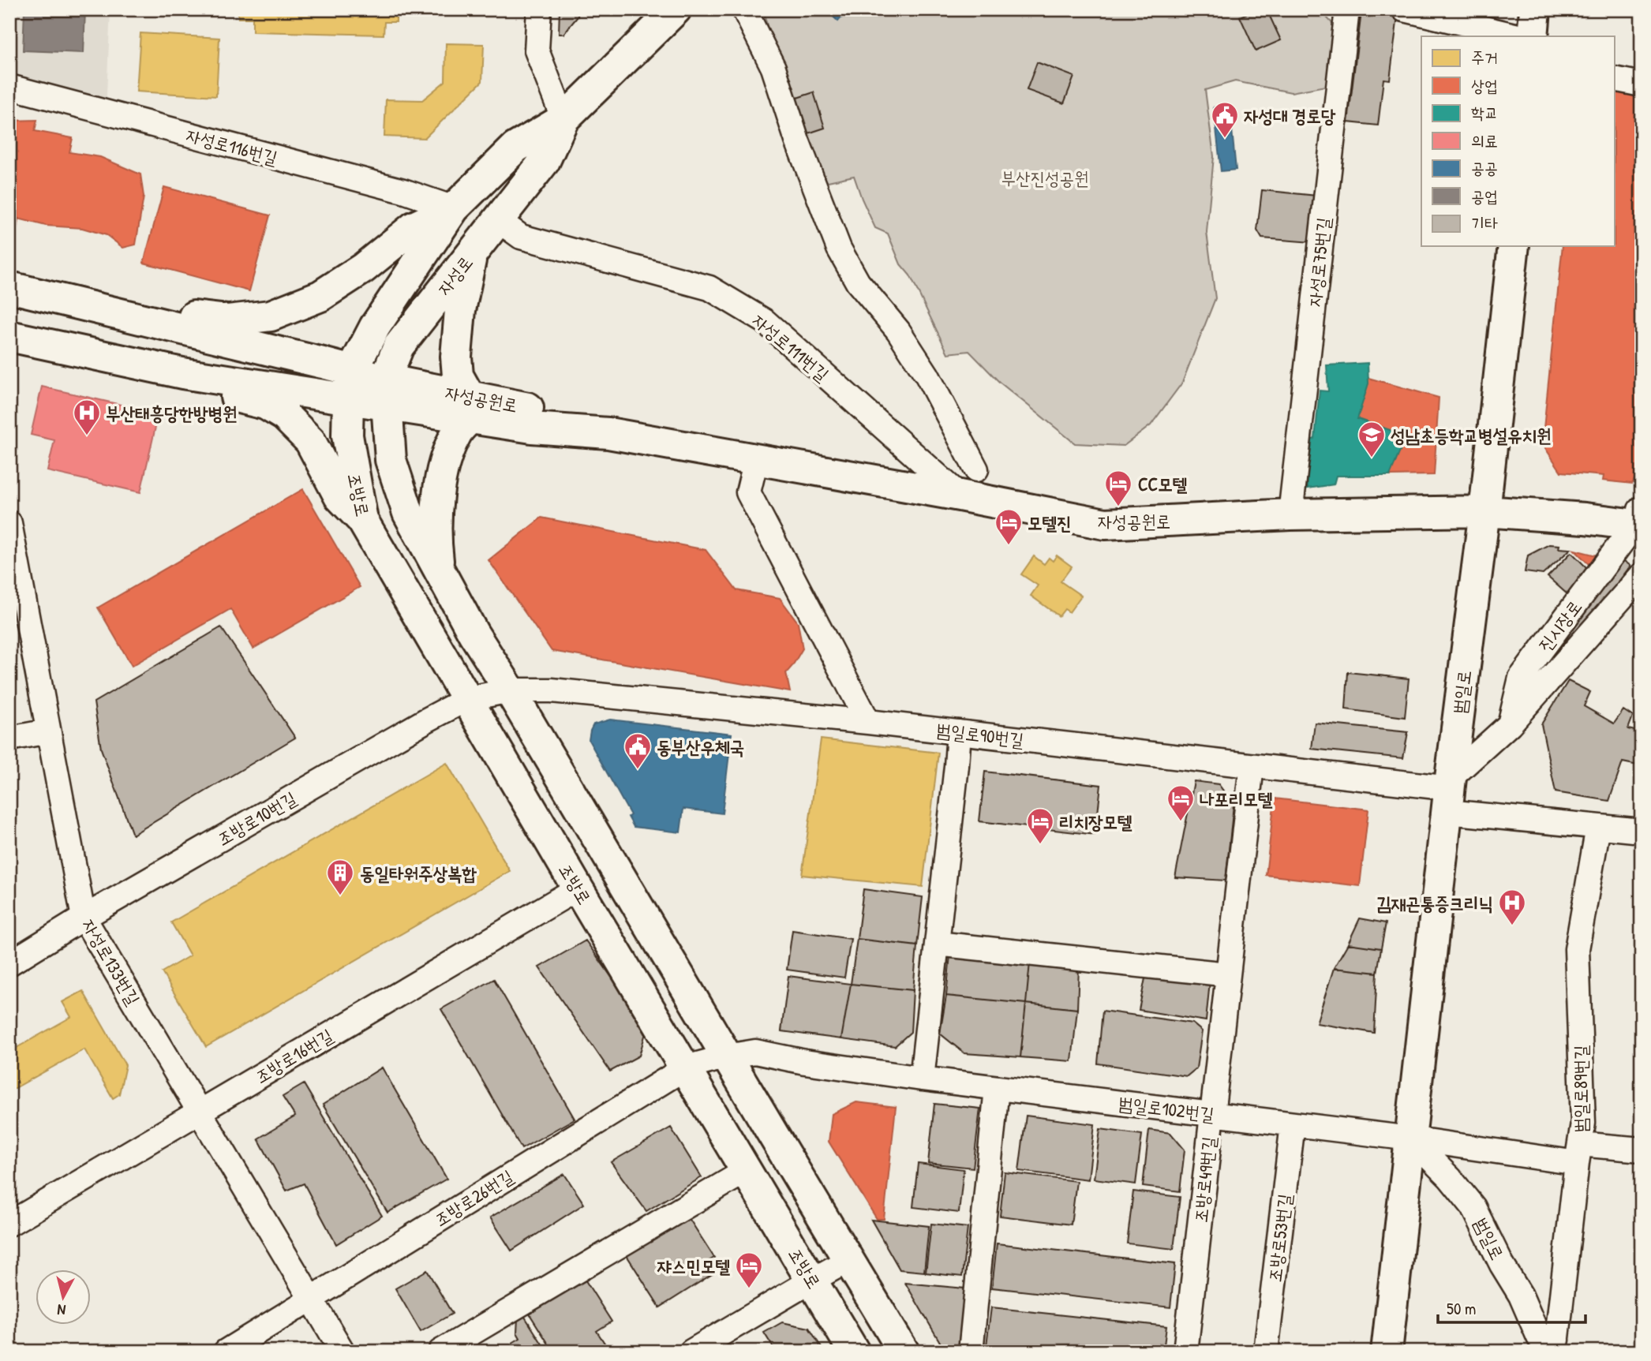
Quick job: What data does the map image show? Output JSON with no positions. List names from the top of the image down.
{
  "streets": {
    "main road": [
      "자성로",
      "자성공원로",
      "조방로",
      "범일로"
    ],
    "street": [
      "자성로116번길",
      "자성로75번길",
      "자성로111번길",
      "진시장로",
      "범일로90번길",
      "조방로10번길",
      "자성로133번길",
      "조방로16번길",
      "범일로89번길",
      "범일로102번길",
      "조방로49번길",
      "조방로26번길",
      "조방로53번길"
    ]
  },
  "crossings": [
    ["자성로116번길", "자성로"],
    ["자성로75번길", "자성공원로"],
    ["자성로", "자성로111번길"],
    ["자성로", "자성공원로"],
    ["자성로", "조방로"],
    ["자성로111번길", "자성공원로"],
    ["자성공원로", "범일로"],
    ["조방로", "조방로10번길"],
    ["조방로", "조방로16번길"],
    ["조방로", "조방로26번길"],
    ["범일로", "범일로90번길"],
    ["범일로", "범일로89번길"],
    ["범일로", "범일로102번길"],
    ["범일로90번길", "조방로10번길"],
    ["범일로90번길", "조방로49번길"],
    ["조방로10번길", "자성로133번길"],
    ["자성로133번길", "조방로16번길"],
    ["자성로133번길", "조방로26번길"],
    ["범일로89번길", "범일로102번길"],
    ["범일로102번길", "조방로49번길"],
    ["범일로102번길", "조방로26번길"],
    ["범일로102번길", "조방로53번길"]
  ],
  "parks": ["부산진성공원"],
  "places": {
    "public building": ["자성대 경로당", "동부산우체국"],
    "hospital": ["부산태흥당한방병원", "김재곤통증크리닉"],
    "school or university": ["성남초등학교병설유치원"],
    "hotel": [
      "CC모텔",
      "모텔진",
      "나포리모텔",
      "리치장모텔",
      "쟈스민모텔"
    ],
    "building": ["동일타워주상복합"]
  },
  "legend": [
    "주거",
    "상업",
    "학교",
    "의료",
    "공공",
    "공업",
    "기타"
  ],
  "scale_bar": "50 m",
  "north": "bottom"
}
